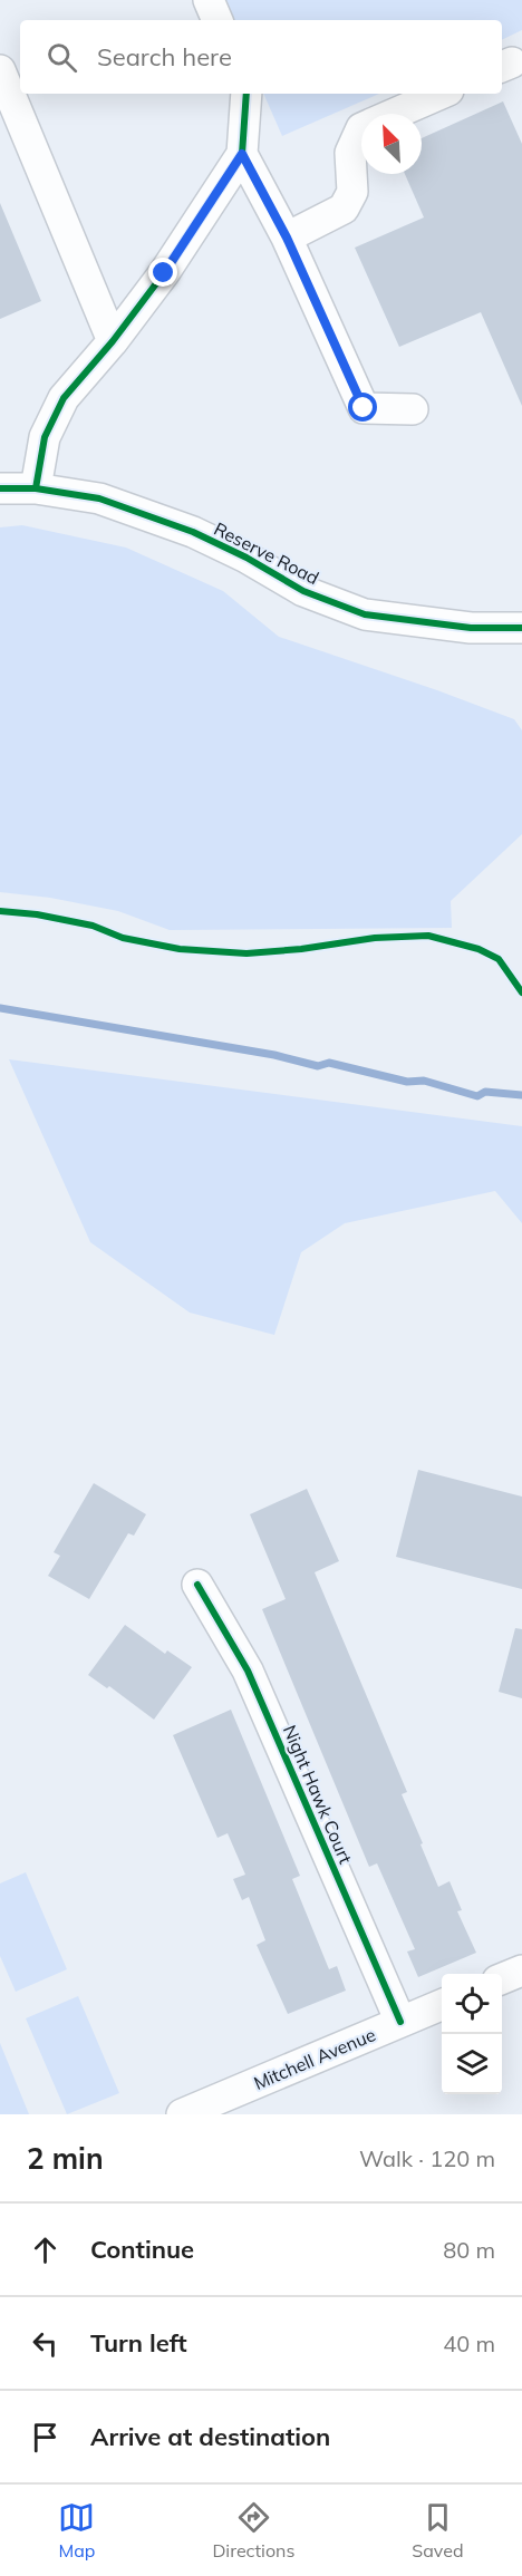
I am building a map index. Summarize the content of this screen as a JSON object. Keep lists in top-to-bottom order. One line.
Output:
{"streets":{"street":["Reserve Road","Night Hawk Court","Mitchell Avenue"]},"crossings":[["Night Hawk Court","Mitchell Avenue"]],"north":"top left","page":{"search":"Search here","heading":["2 min","Walk · 120 m"],"list":[["Continue","80 m"],["Turn left","40 m"],"Arrive at destination"],"nav":["Map","Directions","Saved"]}}
